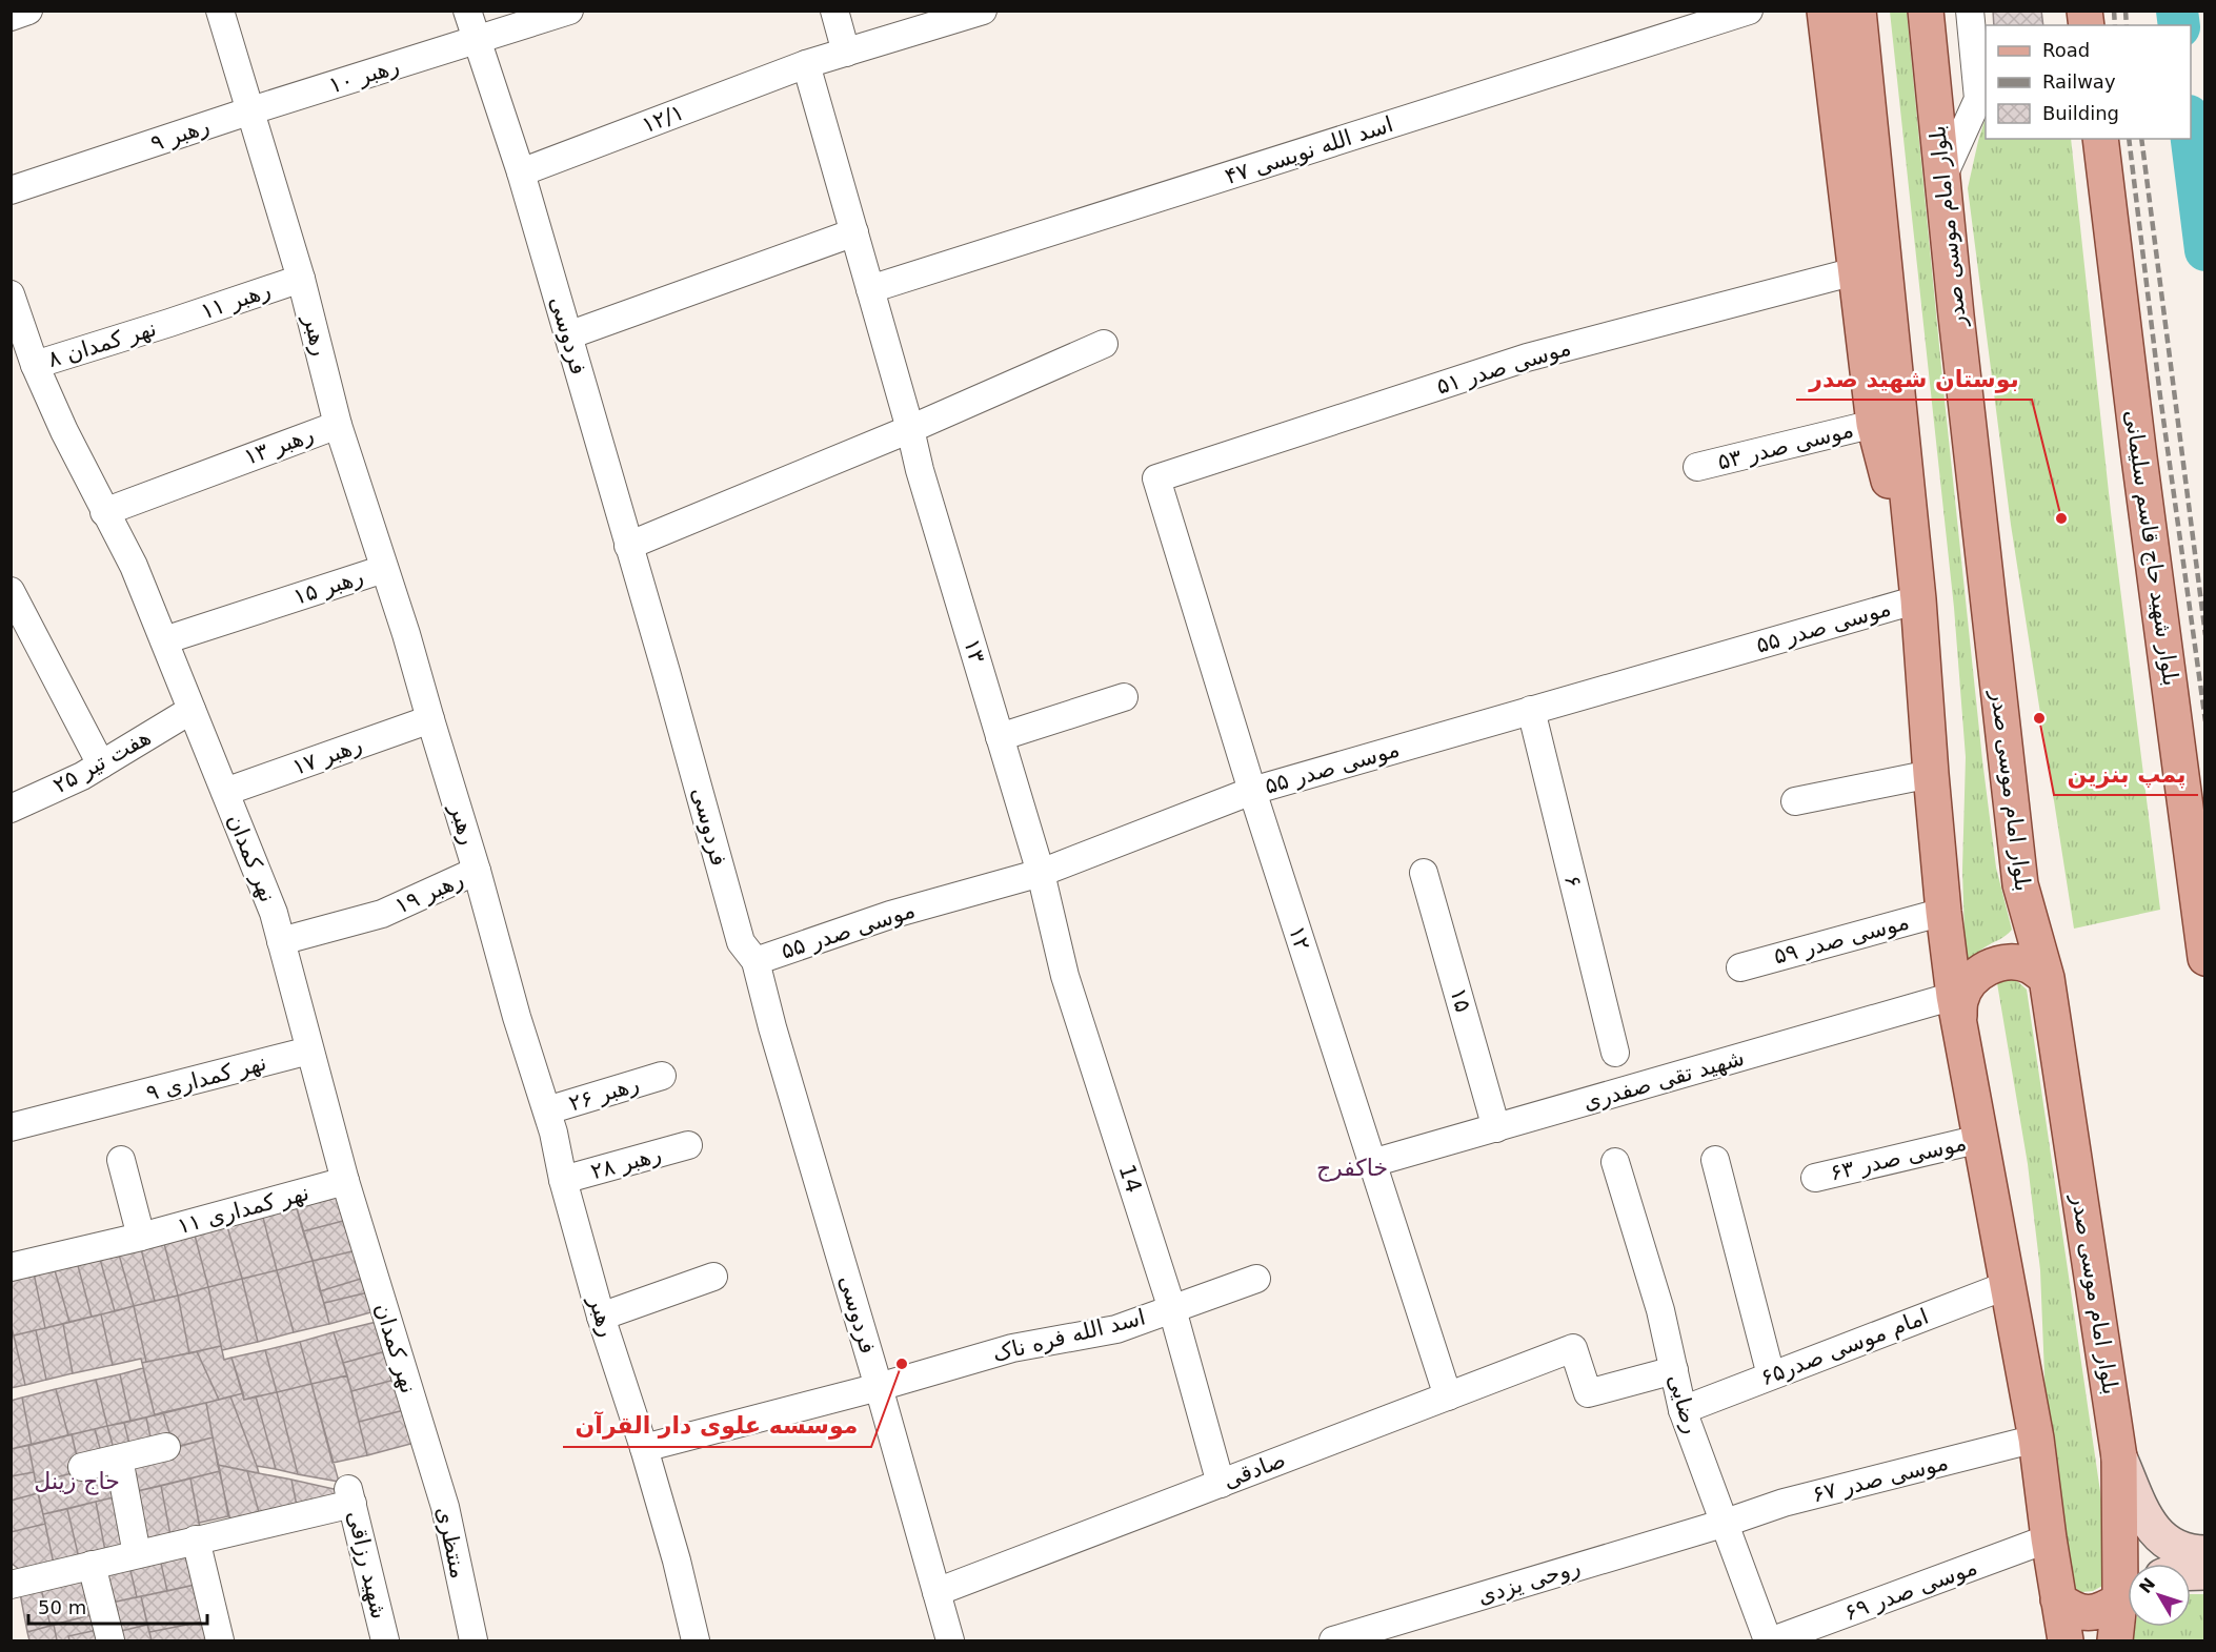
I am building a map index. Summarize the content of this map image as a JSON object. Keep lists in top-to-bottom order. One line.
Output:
{"streets":{"main road":["بلوار امام موسی صدر","بلوار شهید حاج قاسم سلیمانی"],"street":["رهبر ۱۰","۱۲/۱","رهبر ۹","۴۷ اسد الله نویسی","رهبر ۱۱","رهبر","فردوسی","نهر کمدان ۸","موسی صدر ۵۱","رهبر ۱۳","موسی صدر ۵۳","رهبر ۱۵","موسی صدر ۵۵","۱۳","رهبر ۱۷","هفت تیر ۲۵","نهر کمدان","۶","رهبر ۱۹","۱۲","موسی صدر ۵۹","۱۵","نهر کمداری ۹","شهید تقی صفدری","رهبر ۲۶","موسی صدر ۶۳","رهبر ۲۸","14","نهر کمداری ۱۱","اسد الله فره ناک","امام موسی صدر۶۵","رضایی","صادقی","موسی صدر ۶۷","منتظری","شهید رزاقی","روحی یزدی","موسی صدر ۶۹"]},"crossings":[["رهبر ۱۰","رهبر ۹"],["رهبر ۱۰","رهبر"],["رهبر ۱۰","فردوسی"],["۱۲/۱","فردوسی"],["۱۲/۱","۱۳"],["رهبر ۹","رهبر"],["۴۷ اسد الله نویسی","۱۳"],["رهبر ۱۱","رهبر"],["رهبر ۱۱","نهر کمدان ۸"],["رهبر","رهبر ۱۳"],["رهبر","رهبر ۱۵"],["رهبر","رهبر ۱۷"],["رهبر","رهبر ۱۹"],["رهبر","رهبر ۲۶"],["رهبر","رهبر ۲۸"],["رهبر","اسد الله فره ناک"],["فردوسی","موسی صدر ۵۵"],["فردوسی","اسد الله فره ناک"],["فردوسی","صادقی"],["نهر کمدان ۸","نهر کمدان"],["موسی صدر ۵۱","۱۲"],["رهبر ۱۳","نهر کمدان"],["رهبر ۱۵","نهر کمدان"],["موسی صدر ۵۵","۱۳"],["موسی صدر ۵۵","۶"],["موسی صدر ۵۵","۱۲"],["موسی صدر ۵۵","14"],["۱۳","14"],["رهبر ۱۷","نهر کمدان"],["هفت تیر ۲۵","نهر کمدان"],["نهر کمدان","رهبر ۱۹"],["نهر کمدان","نهر کمداری ۹"],["نهر کمدان","نهر کمداری ۱۱"],["نهر کمدان","منتظری"],["۱۲","شهید تقی صفدری"],["۱۲","صادقی"],["۱۵","شهید تقی صفدری"],["14","اسد الله فره ناک"],["14","صادقی"],["امام موسی صدر۶۵","رضایی"],["رضایی","صادقی"],["رضایی","موسی صدر ۶۷"],["رضایی","روحی یزدی"],["رضایی","موسی صدر ۶۹"],["موسی صدر ۶۷","روحی یزدی"]],"districts":["خاکفرج","حاج زینل"],"places":["بوستان شهید صدر","پمپ بنزین","موسسه علوی دار القرآن"],"legend":["Road","Railway","Building"],"scale_bar":"50 m","north":"top left"}
